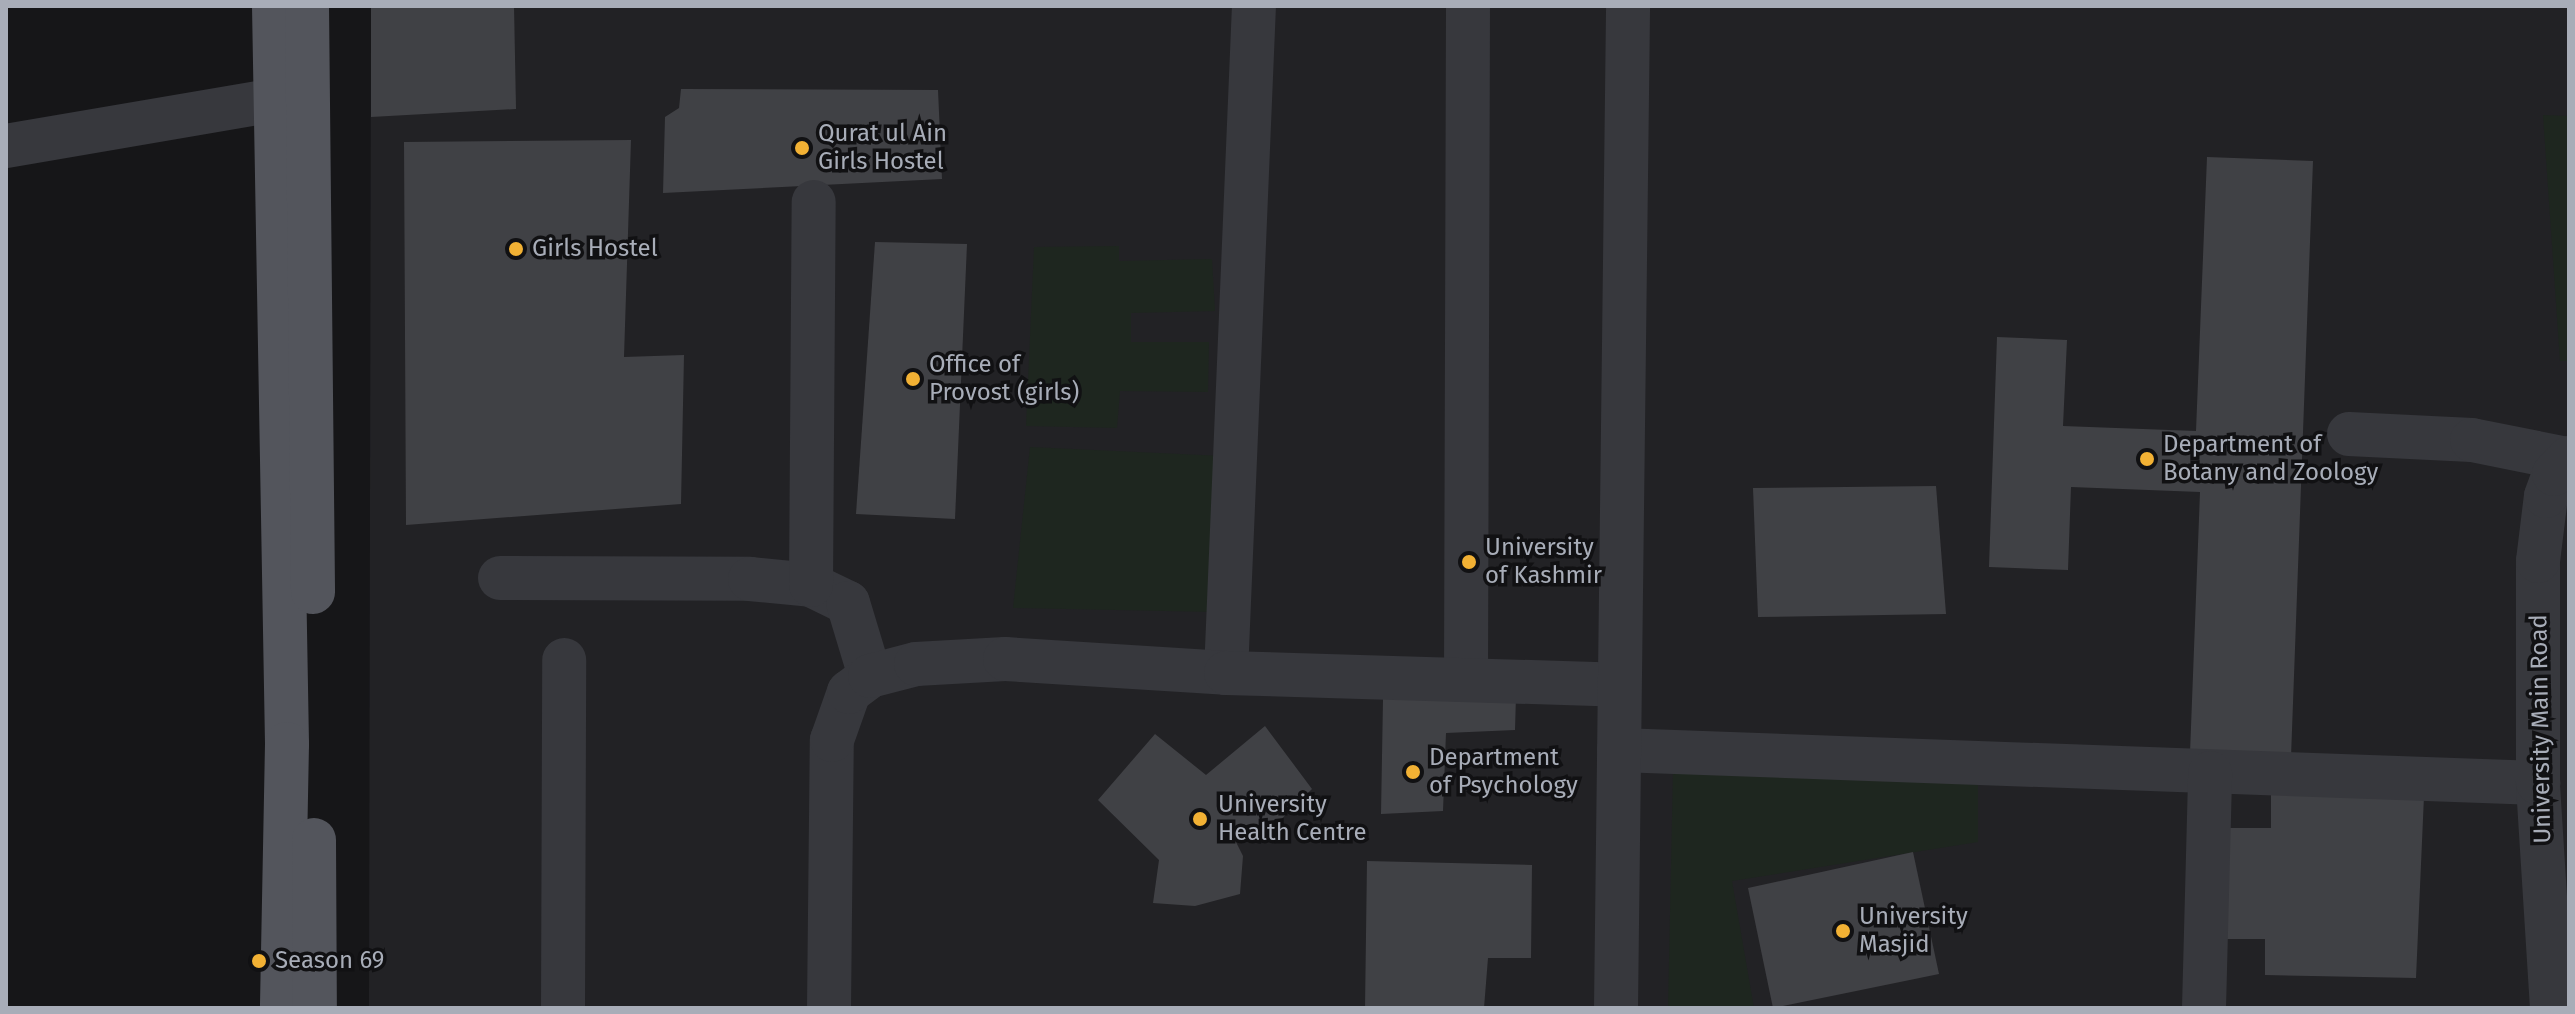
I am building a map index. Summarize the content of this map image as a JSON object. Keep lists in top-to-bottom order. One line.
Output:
{"streets":{"street":["University Main Road"]},"places":["Qurat ul Ain Girls Hostel","Girls Hostel","Office of Provost (girls)","Department of Botany and Zoology","University of Kashmir","Department of Psychology","University Health Centre","University Masjid","Season 69"]}
